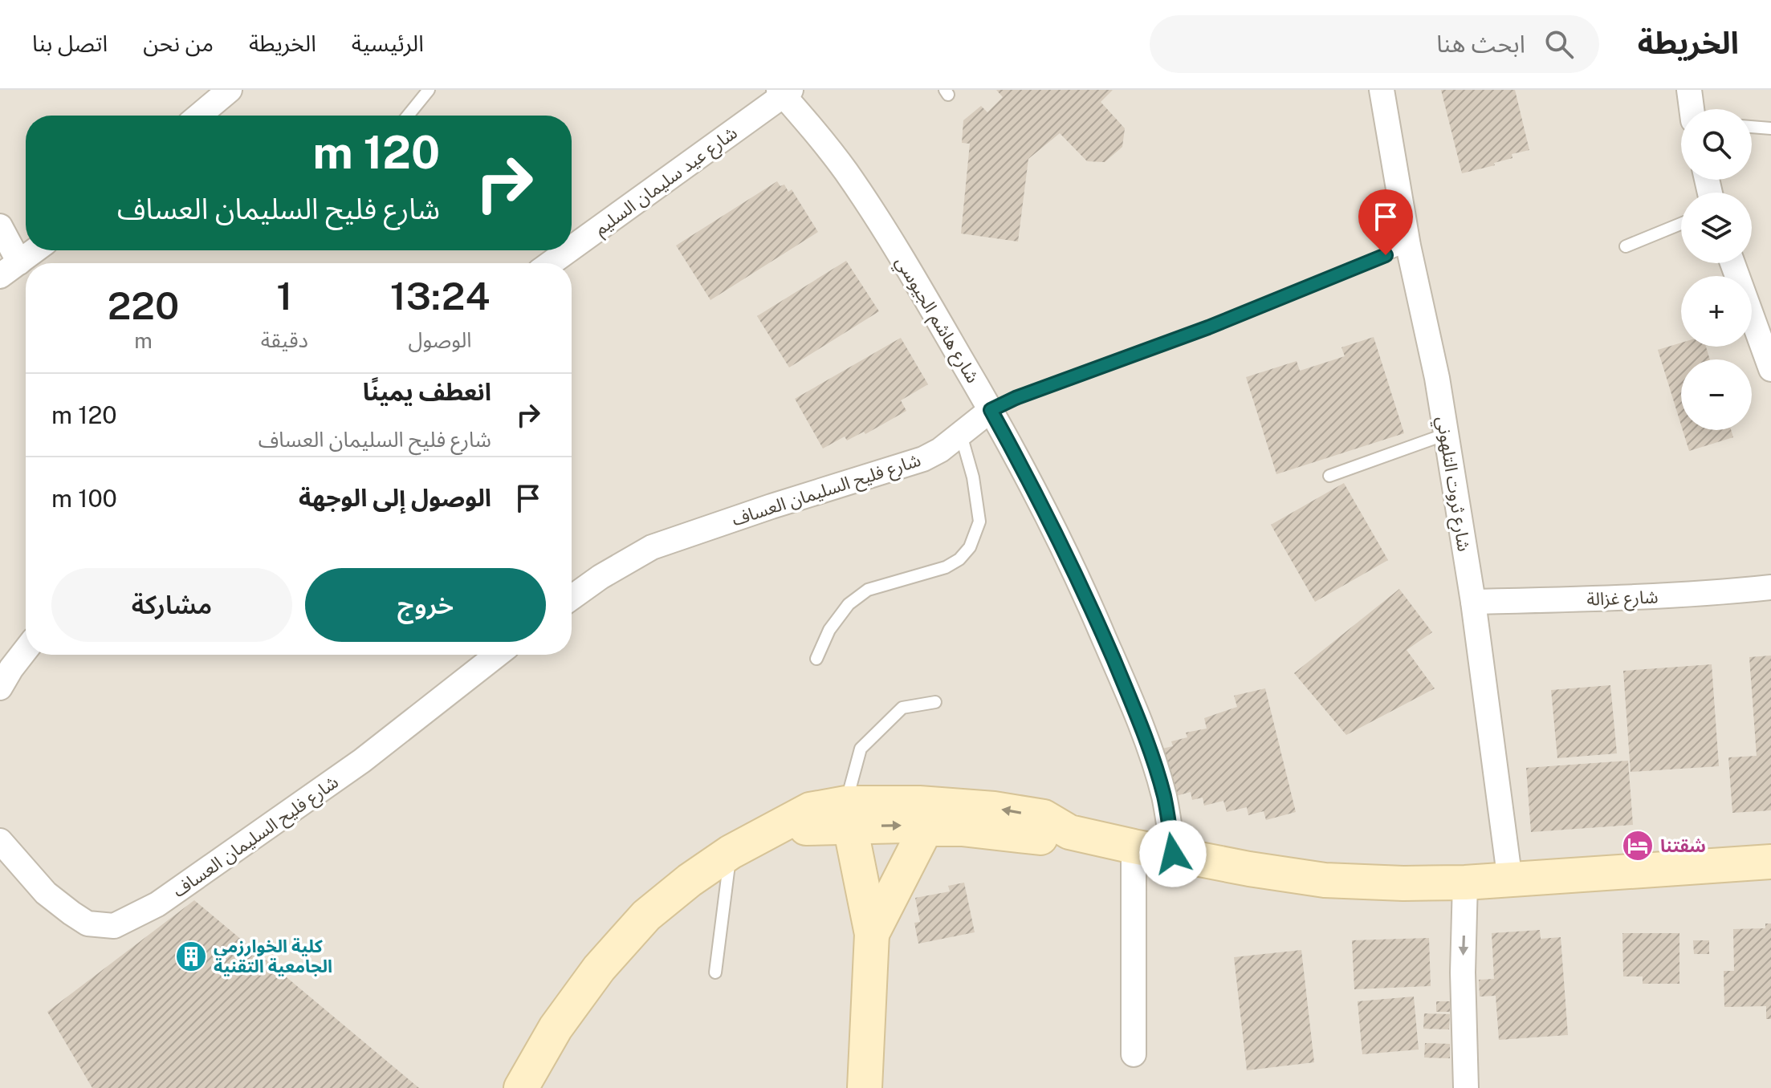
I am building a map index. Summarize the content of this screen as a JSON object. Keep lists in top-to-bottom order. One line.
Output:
{"streets":{"street":["شارع عيد سليمان السليم","شارع هاشم الجيوسي","شارع ثروت التلهوني","شارع فليح السليمان العساف","شارع غزالة"]},"crossings":[["شارع عيد سليمان السليم","شارع هاشم الجيوسي"],["شارع هاشم الجيوسي","شارع فليح السليمان العساف"],["شارع ثروت التلهوني","شارع فليح السليمان العساف"],["شارع ثروت التلهوني","شارع غزالة"]],"places":{"hotel":["شقتنا"],"building":["كلية الخوارزمي الجامعية التقنية"]},"page":{"header":"الخريطة","search":"ابحث هنا","nav":["الرئيسية","الخريطة","من نحن","اتصل بنا"],"map_buttons":["+","−"],"turn":["120 m","شارع فليح السليمان العساف"],"eta":["13:24","الوصول","1","دقيقة","220","m"],"list":[{"name":"انعطف يمينًا","note":"شارع فليح السليمان العساف","value":"120 m"},{"name":"الوصول إلى الوجهة","value":"100 m"}],"buttons":["خروج","مشاركة"]}}
